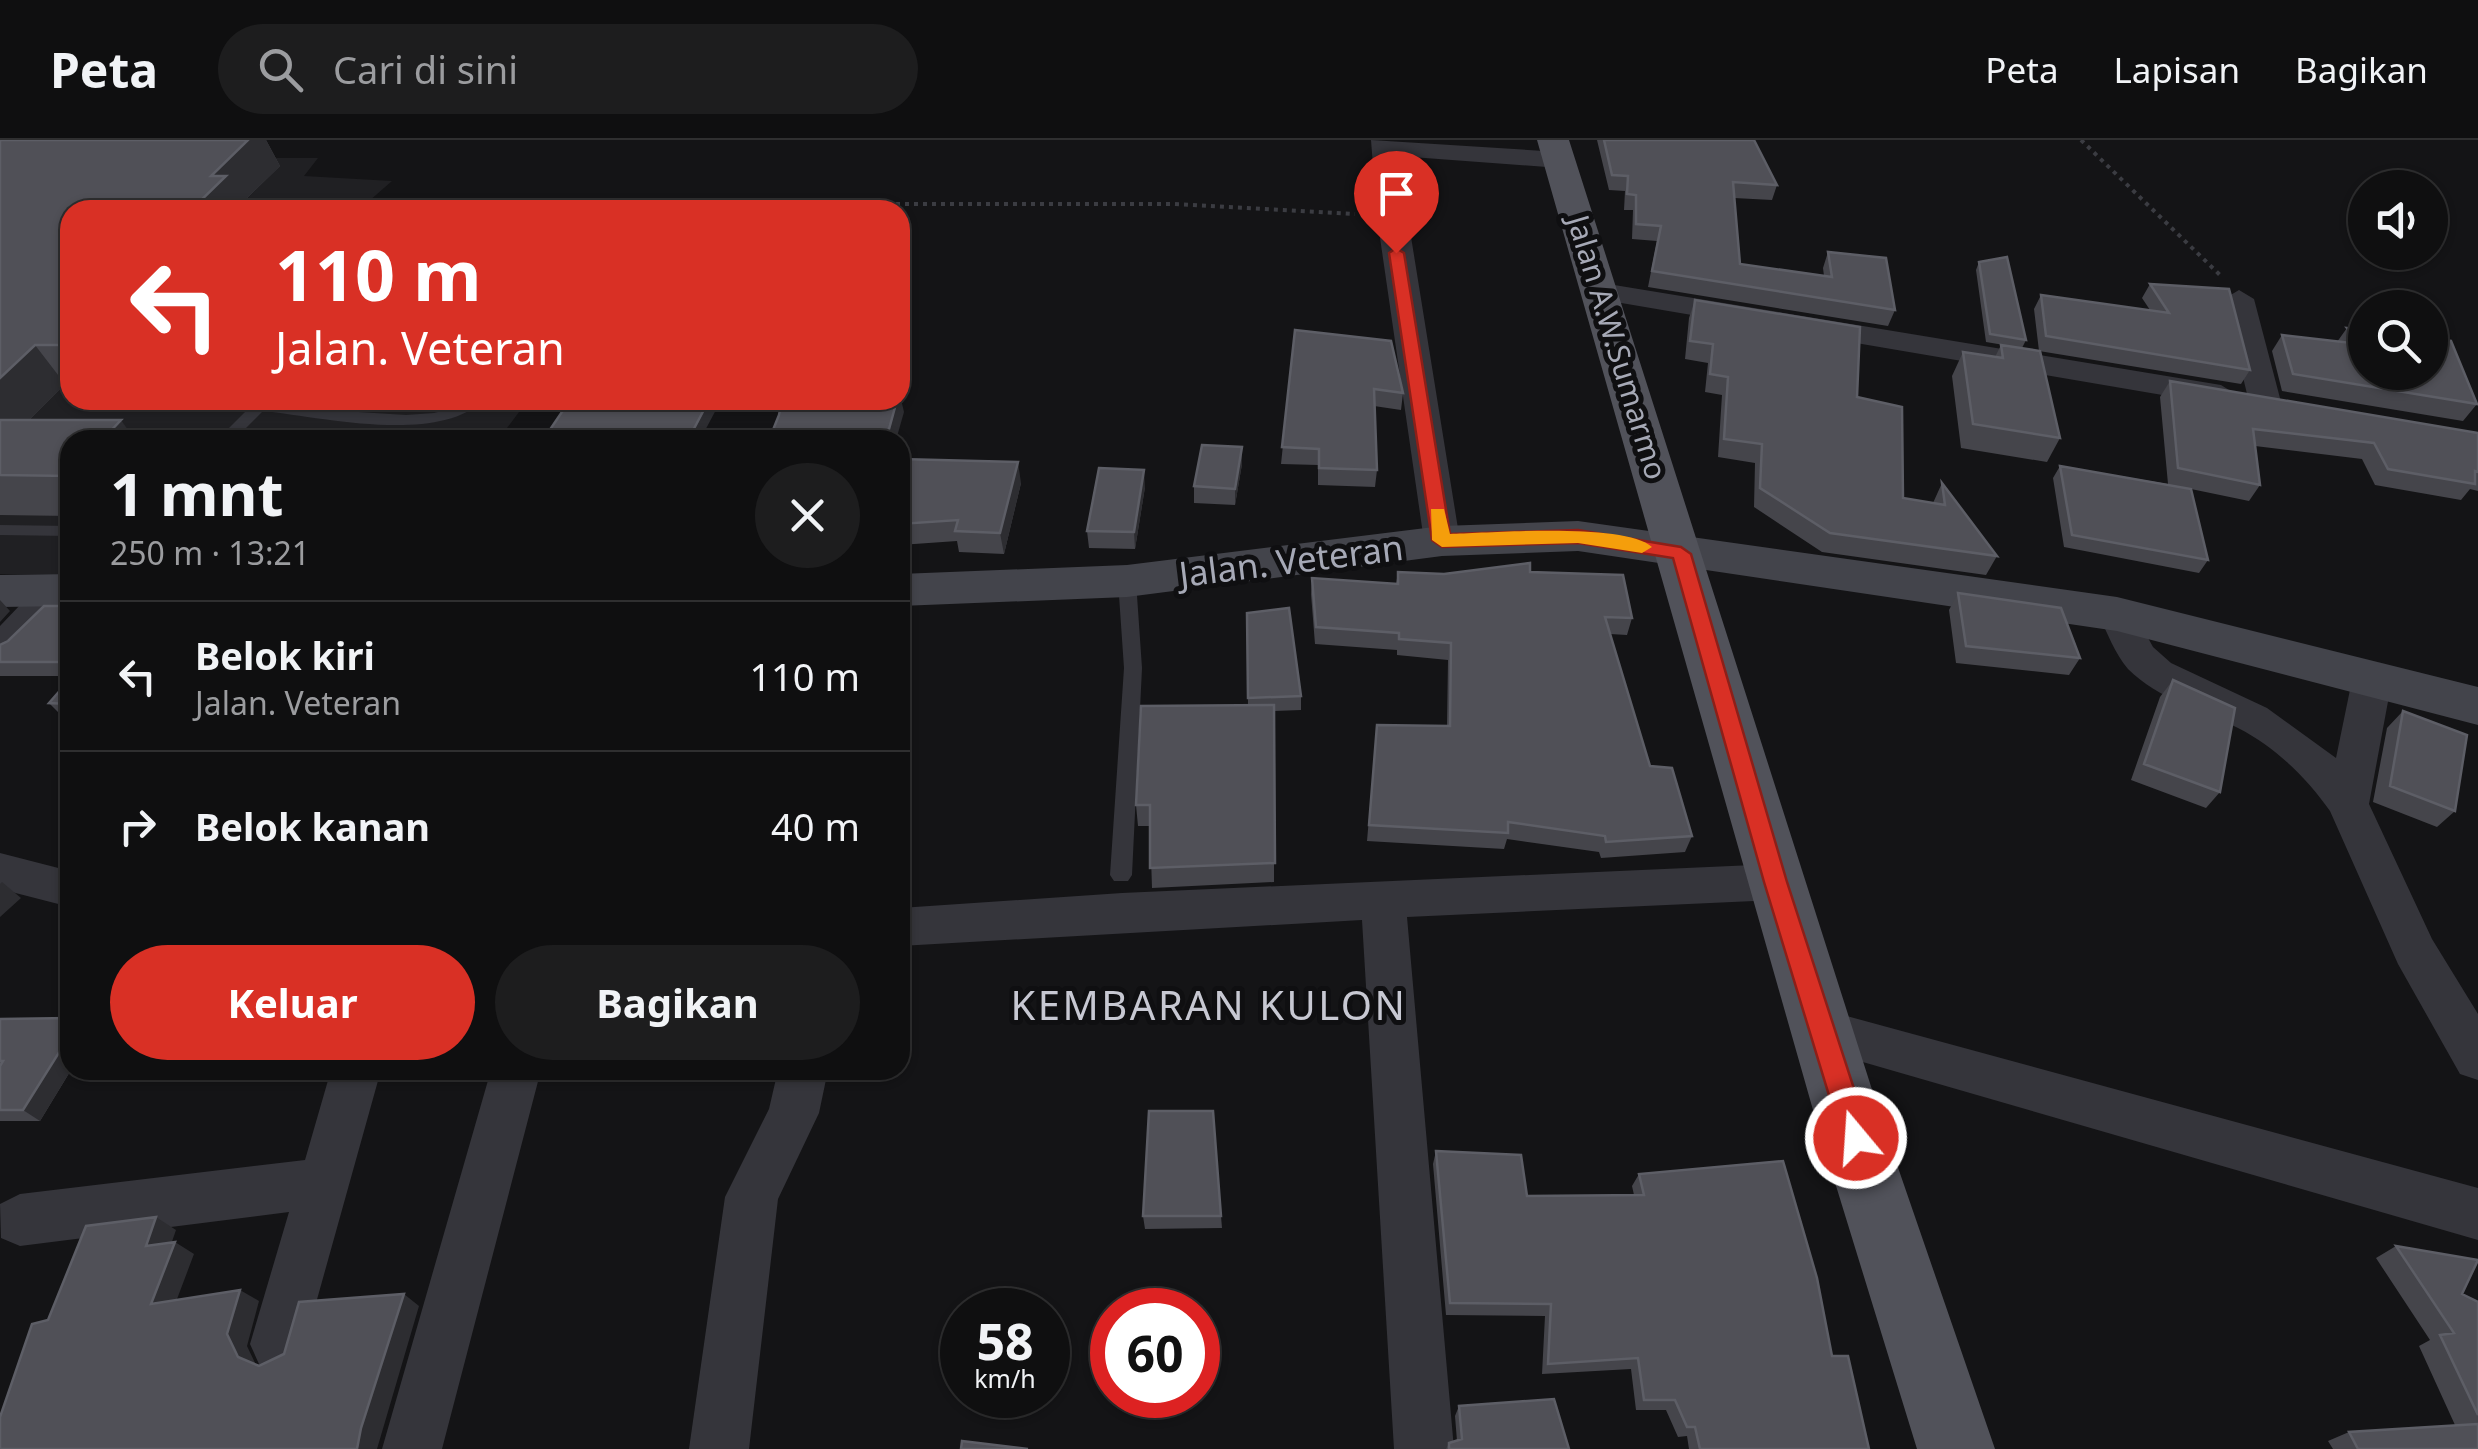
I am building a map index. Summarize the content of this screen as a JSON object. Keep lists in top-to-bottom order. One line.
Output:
{"streets":{"main road":["Jalan A.W.Sumarmo"],"street":["Jalan. Veteran"]},"crossings":[["Jalan A.W.Sumarmo","Jalan. Veteran"]],"districts":["KEMBARAN KULON"],"page":{"header":"Peta","search":"Cari di sini","nav":["Peta","Lapisan","Bagikan"],"turn":["110 m","Jalan. Veteran"],"heading":["1 mnt","250 m · 13:21"],"list":[{"name":"Belok kiri","note":"Jalan. Veteran","value":"110 m"},{"name":"Belok kanan","value":"40 m"}],"buttons":["Keluar","Bagikan"],"speed":"58 km/h","limit":"60"}}
